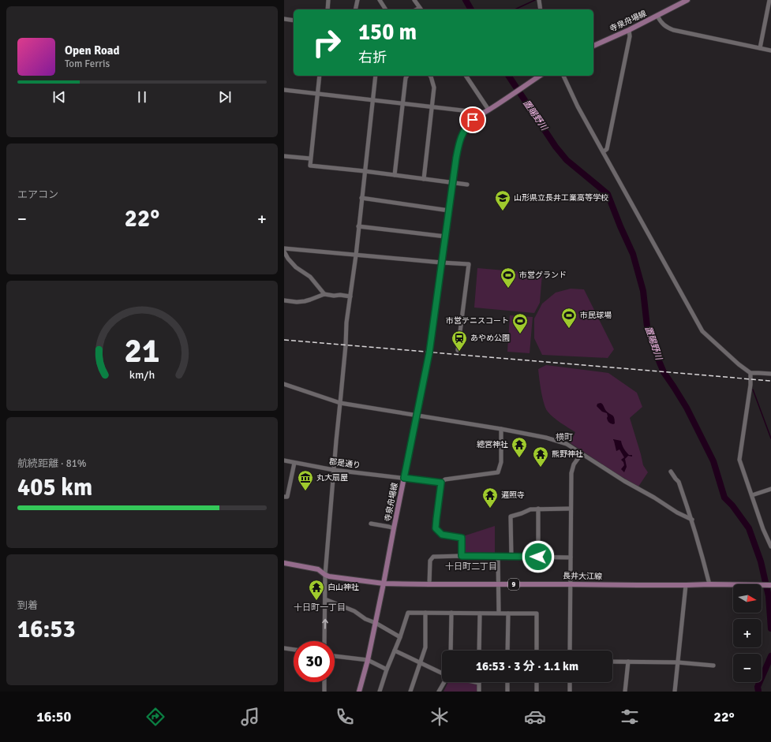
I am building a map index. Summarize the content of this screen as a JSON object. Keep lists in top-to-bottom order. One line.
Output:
{"streets":{"main road":["寺泉舟場線","長井大江線","9"],"street":["郡是通り"]},"crossings":[["寺泉舟場線","郡是通り"],["寺泉舟場線","長井大江線"]],"districts":["横町","十日町二丁目","十日町一丁目"],"water":["置賜野川"],"places":{"school or university":["山形県立長井工業高等学校"],"sports":["市営グランド","市民球場","市営テニスコート"],"station":["あやめ公園"],"temple":["總宮神社","熊野神社","遍照寺","白山神社"],"museum":["丸大扇屋"]},"north":"right","page":{"turn":["150 m","右折"],"song":["Open Road","Tom Ferris"],"tile":["エアコン",["航続距離 · 81%","405 km"],["到着","16:53"]],"heat":["−","22°","+"],"map_buttons":["+","−"],"limit":"30","trip":"16:53 · 3 分 · 1.1 km","tabs":["16:50","22°"],"gauge":["21","km/h"]}}
